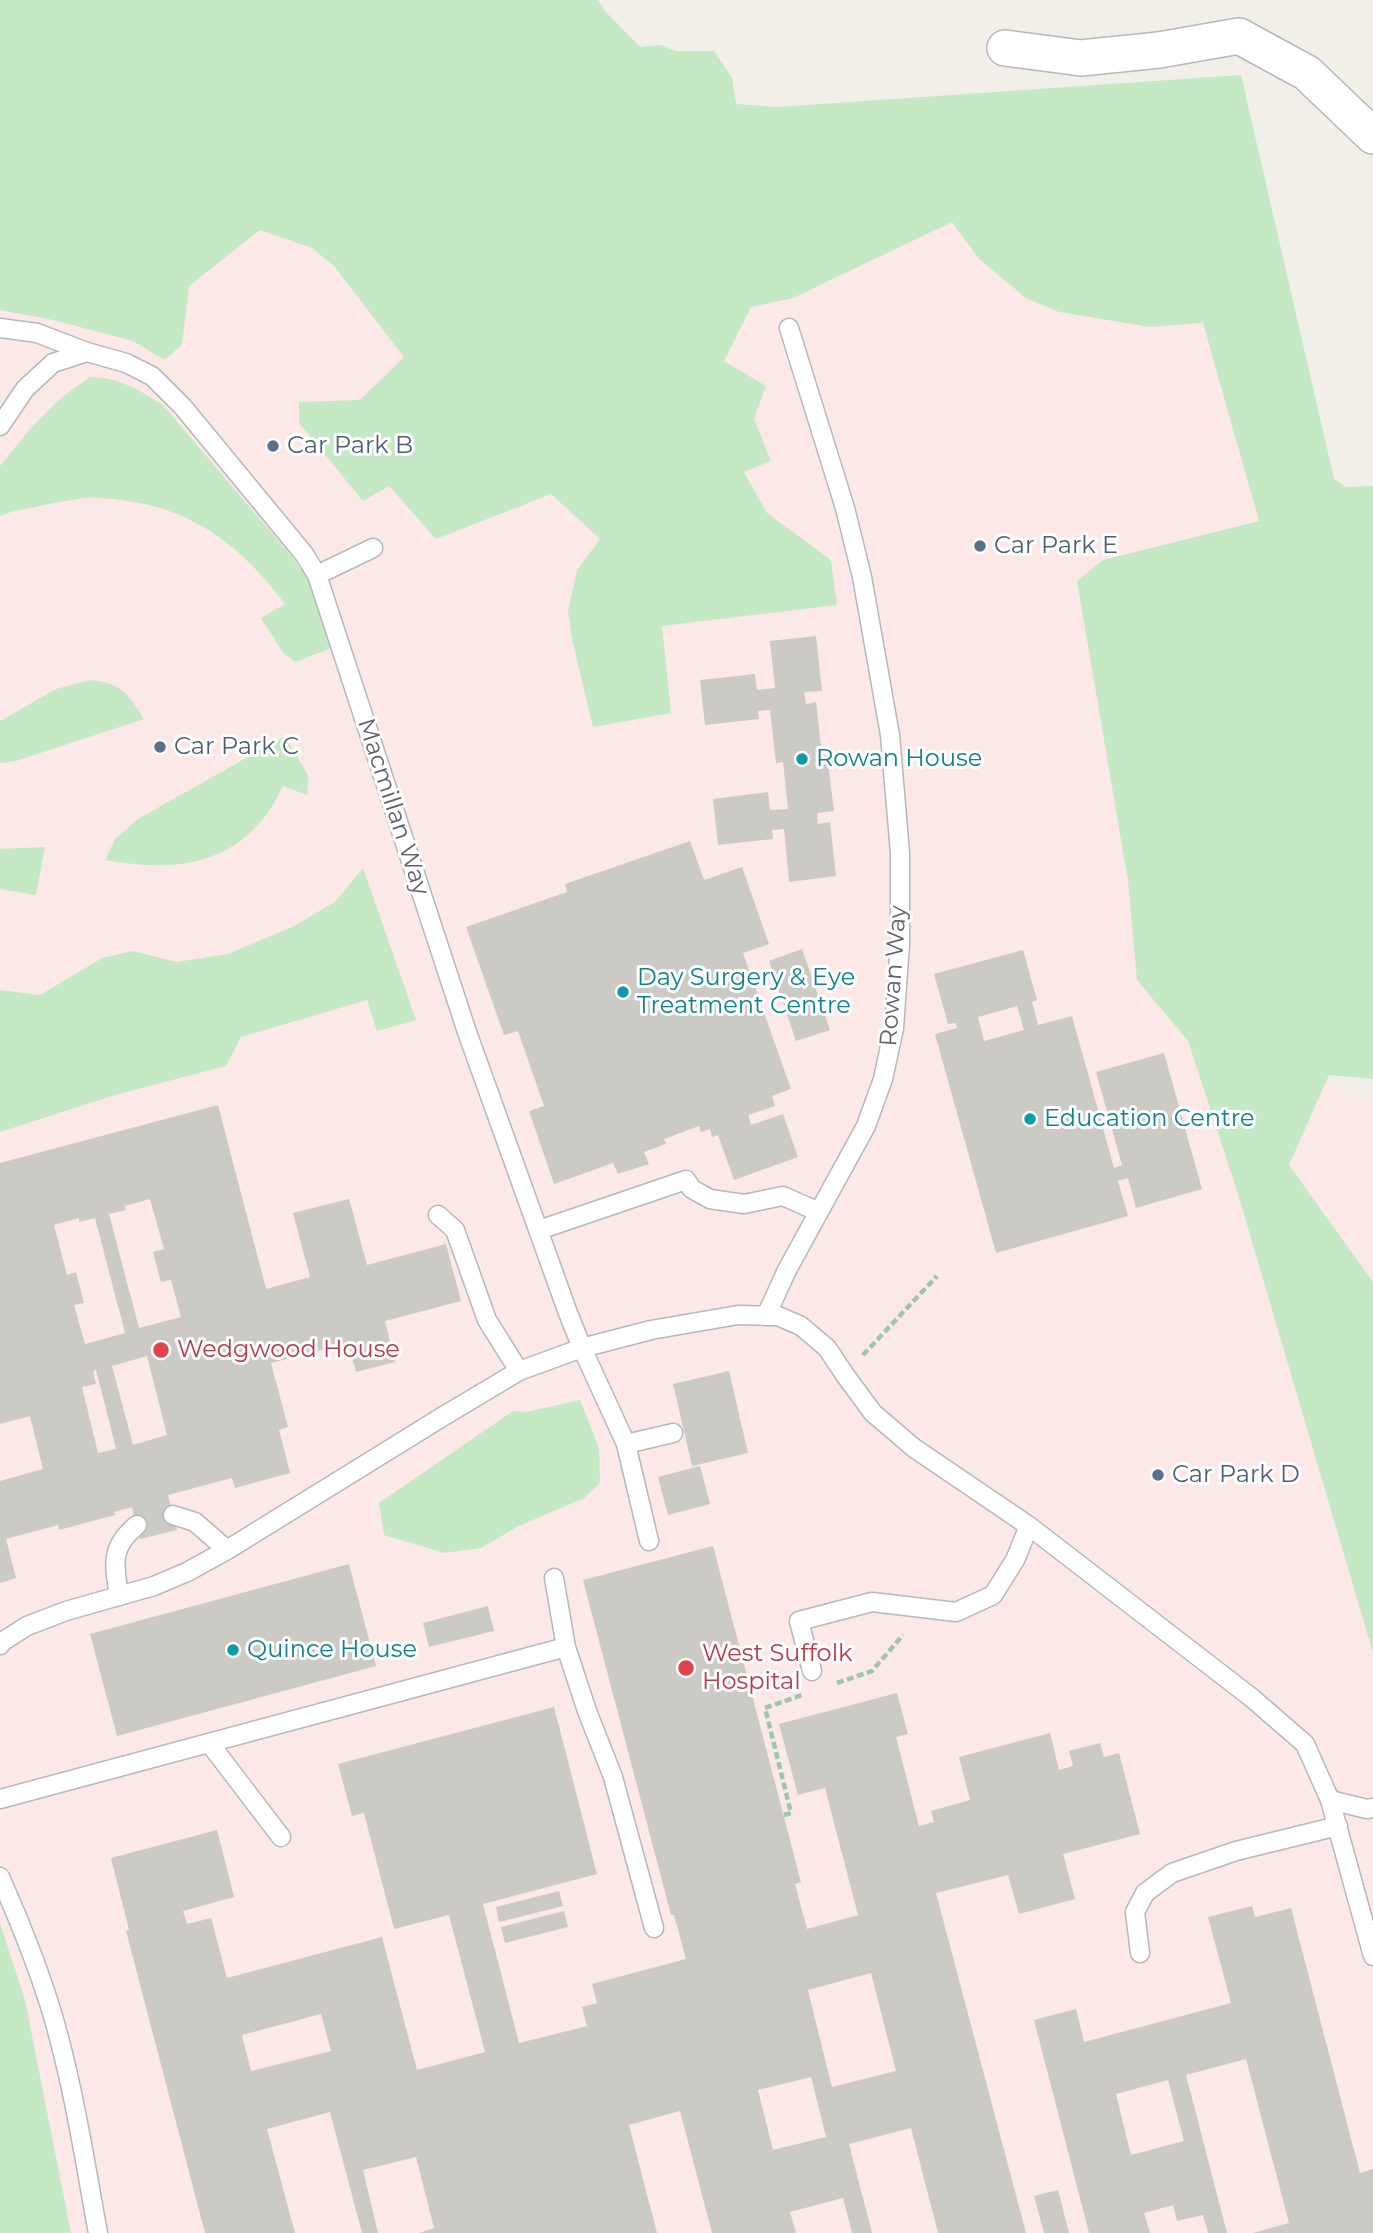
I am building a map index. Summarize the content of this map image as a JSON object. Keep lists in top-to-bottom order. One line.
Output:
{"streets":{"lane":["Macmillan Way","Rowan Way"]},"places":["Car Park B","Car Park E","Car Park C","Rowan House","Day Surgery & Eye Treatment Centre","Education Centre","Wedgwood House","Car Park D","Quince House","West Suffolk Hospital"]}
